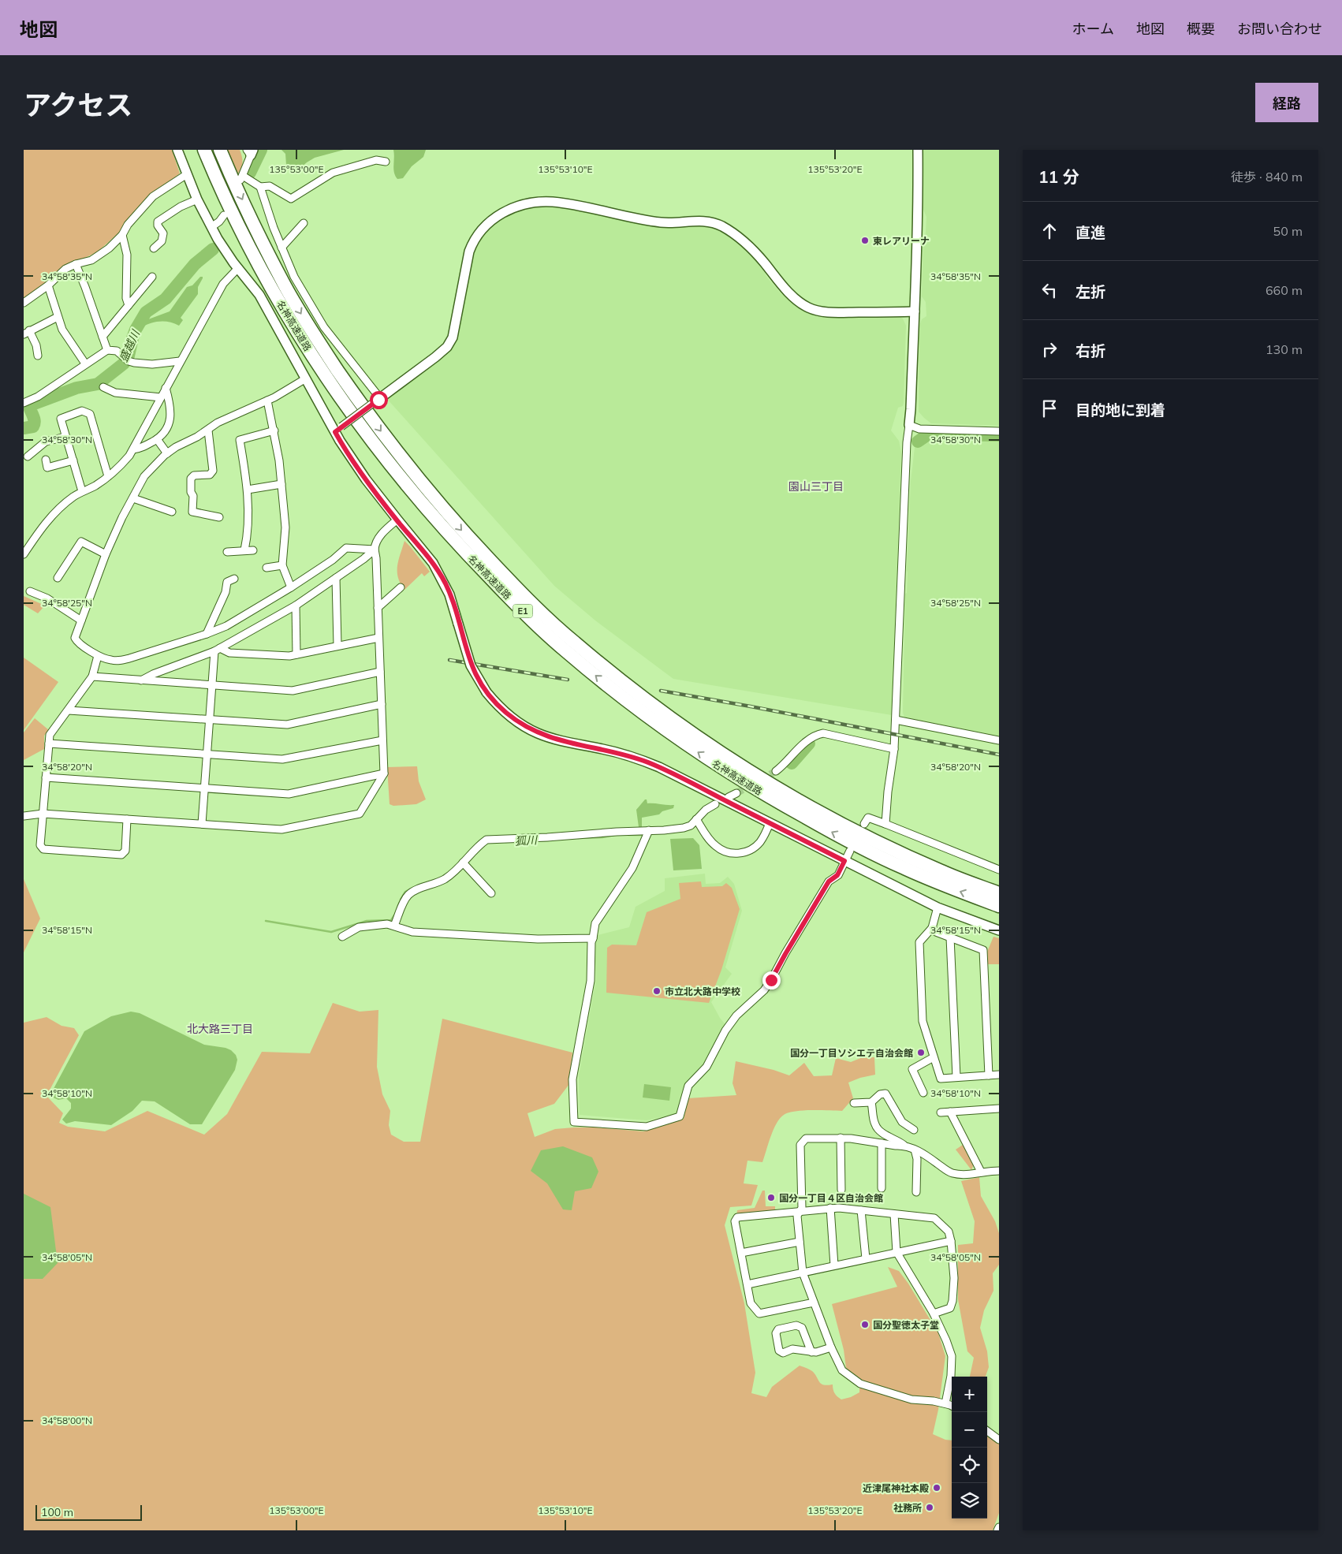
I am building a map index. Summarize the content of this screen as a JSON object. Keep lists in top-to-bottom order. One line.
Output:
{"streets":{"highway":["名神高速道路","E1"]},"districts":["園山三丁目","北大路三丁目"],"water":["盛越川","狐川"],"places":["東レアリーナ","市立北大路中学校","国分一丁目ソシエテ自治会館","国分一丁目４区自治会館","国分聖徳太子堂","近津尾神社本殿","社務所"],"scale_bar":"100 m","page":{"header":"地図","nav":["ホーム","地図","概要","お問い合わせ"],"title":"アクセス","buttons":"経路","heading":["11 分","徒歩 · 840 m"],"list":[["直進","50 m"],["左折","660 m"],["右折","130 m"],"目的地に到着"],"map_buttons":["+","−"],"scale":"100 m"},"coordinates":["135°53'00\"E","135°53'10\"E","135°53'20\"E","34°58'35\"N","34°58'30\"N","34°58'25\"N","34°58'20\"N","34°58'15\"N","34°58'10\"N","34°58'05\"N","34°58'00\"N"]}
